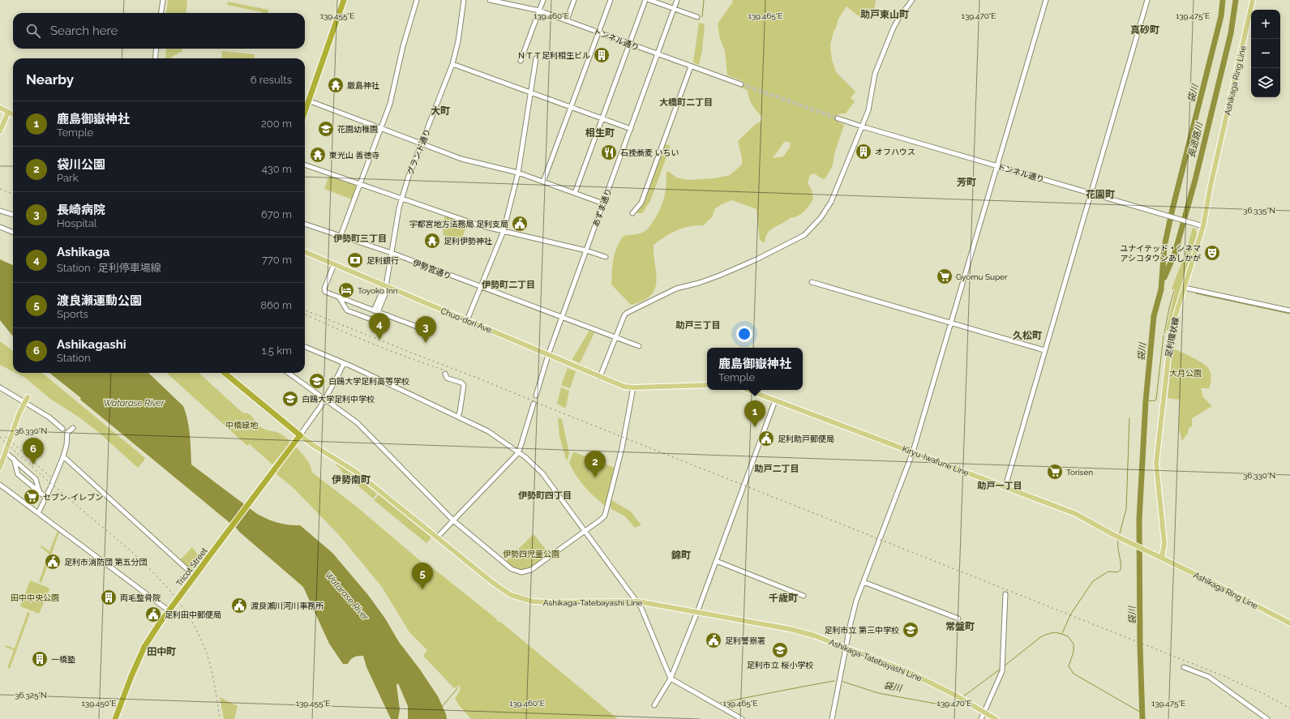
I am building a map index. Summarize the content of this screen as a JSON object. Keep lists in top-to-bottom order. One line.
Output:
{"streets":{"highway":["Tricot Street"],"main road":["Ashikaga Ring Line","Chuo-dori Ave.","足利環状線","Kiryu-Iwafune Line","Ashikaga-Tatebayashi Line"],"street":["トンネル通り","グランド通り","あずま通り","伊勢宮通り"]},"crossings":[["トンネル通り","あずま通り"],["トンネル通り","足利環状線"],["Ashikaga Ring Line","足利環状線"],["Ashikaga Ring Line","Kiryu-Iwafune Line"],["グランド通り","伊勢宮通り"],["グランド通り","Chuo-dori Ave."],["あずま通り","伊勢宮通り"],["あずま通り","Chuo-dori Ave."],["足利環状線","Kiryu-Iwafune Line"],["Tricot Street","Ashikaga-Tatebayashi Line"]],"districts":["助戸東山町","真砂町","大橋町二丁目","大町","相生町","芳町","花園町","伊勢町三丁目","伊勢町二丁目","助戸三丁目","久松町","助戸二丁目","伊勢南町","助戸一丁目","伊勢町四丁目","錦町","千歳町","常盤町","田中町"],"water":["袋川","長途路川","Watarase River"],"parks":["大月公園","中橋緑地","伊勢四児童公園","田中中央公園"],"places":{"building":["ＮＴＴ足利相生ビル","オフハウス","両毛整骨院","一橋塾"],"temple":["厳島神社","東光山 善徳寺","足利伊勢神社"],"school or university":["花園幼稚園","白鴎大学足利高等学校","白鴎大学足利中学校","足利市立 第三中学校","足利市立 桜小学校"],"restaurant":["石挽蕎麦 いちい"],"public building":["宇都宮地方法務局 足利支局","足利助戸郵便局","足利市消防団 第五分団","渡良瀬川河川事務所","足利田中郵便局","足利警察署"],"theatre":["ユナイテッド・シネマ アシコタウンあしかが"],"bank":["足利銀行"],"supermarket":["Gyomu Super","Torisen","セブン-イレブン"],"hotel":["Toyoko Inn"]},"page":{"map_buttons":["+","−"],"search":"Search here","heading":["Nearby","6 results"],"list":[{"mark":"1","name":"鹿島御嶽神社","note":"Temple","value":"200 m"},{"mark":"2","name":"袋川公園","note":"Park","value":"430 m"},{"mark":"3","name":"長崎病院","note":"Hospital","value":"670 m"},{"mark":"4","name":"Ashikaga","note":"Station · 足利停車場線","value":"770 m"},{"mark":"5","name":"渡良瀬運動公園","note":"Sports","value":"860 m"},{"mark":"6","name":"Ashikagashi","note":"Station","value":"1.5 km"}],"pins":["4","3","1","6","2","5"],"popup":["鹿島御嶽神社","Temple"]},"coordinates":["139.455°E","139.460°E","139.465°E","139.470°E","139.475°E","36.335°N","36.330°N","36.325°N","139.450°E"]}
